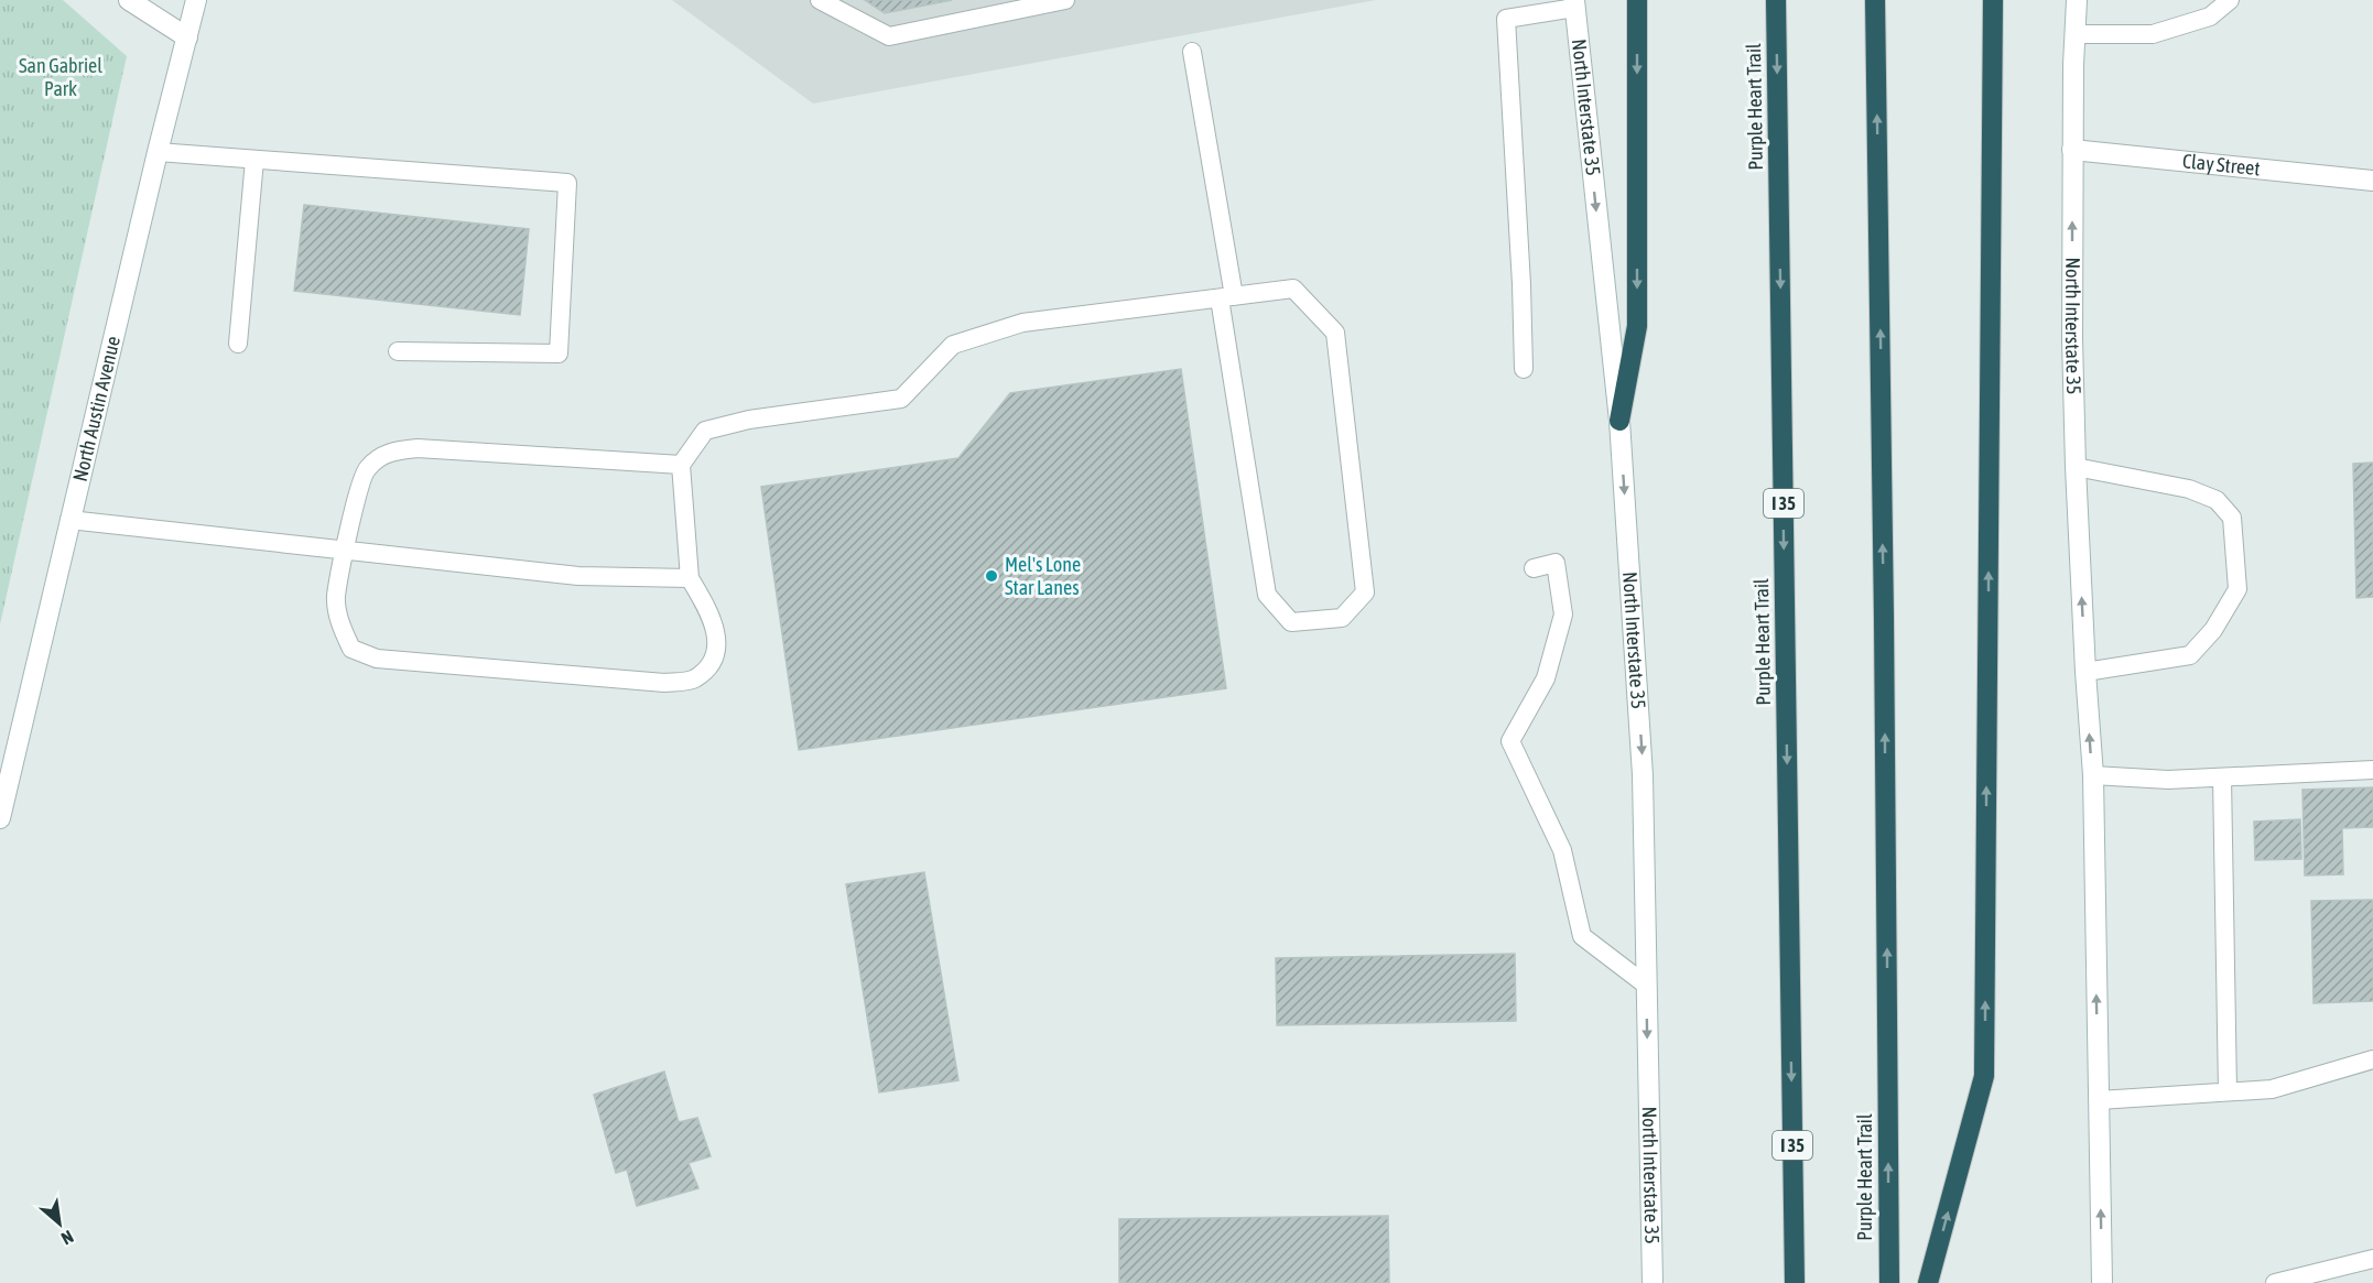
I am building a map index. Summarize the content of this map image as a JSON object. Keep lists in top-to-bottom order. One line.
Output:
{"streets":{"highway":["Purple Heart Trail","I 35"],"main road":["North Interstate 35","Clay Street","North Austin Avenue"]},"crossings":[["North Interstate 35","Clay Street"]],"parks":["San Gabriel Park"],"places":["Mel's Lone Star Lanes"],"north":"bottom right"}
